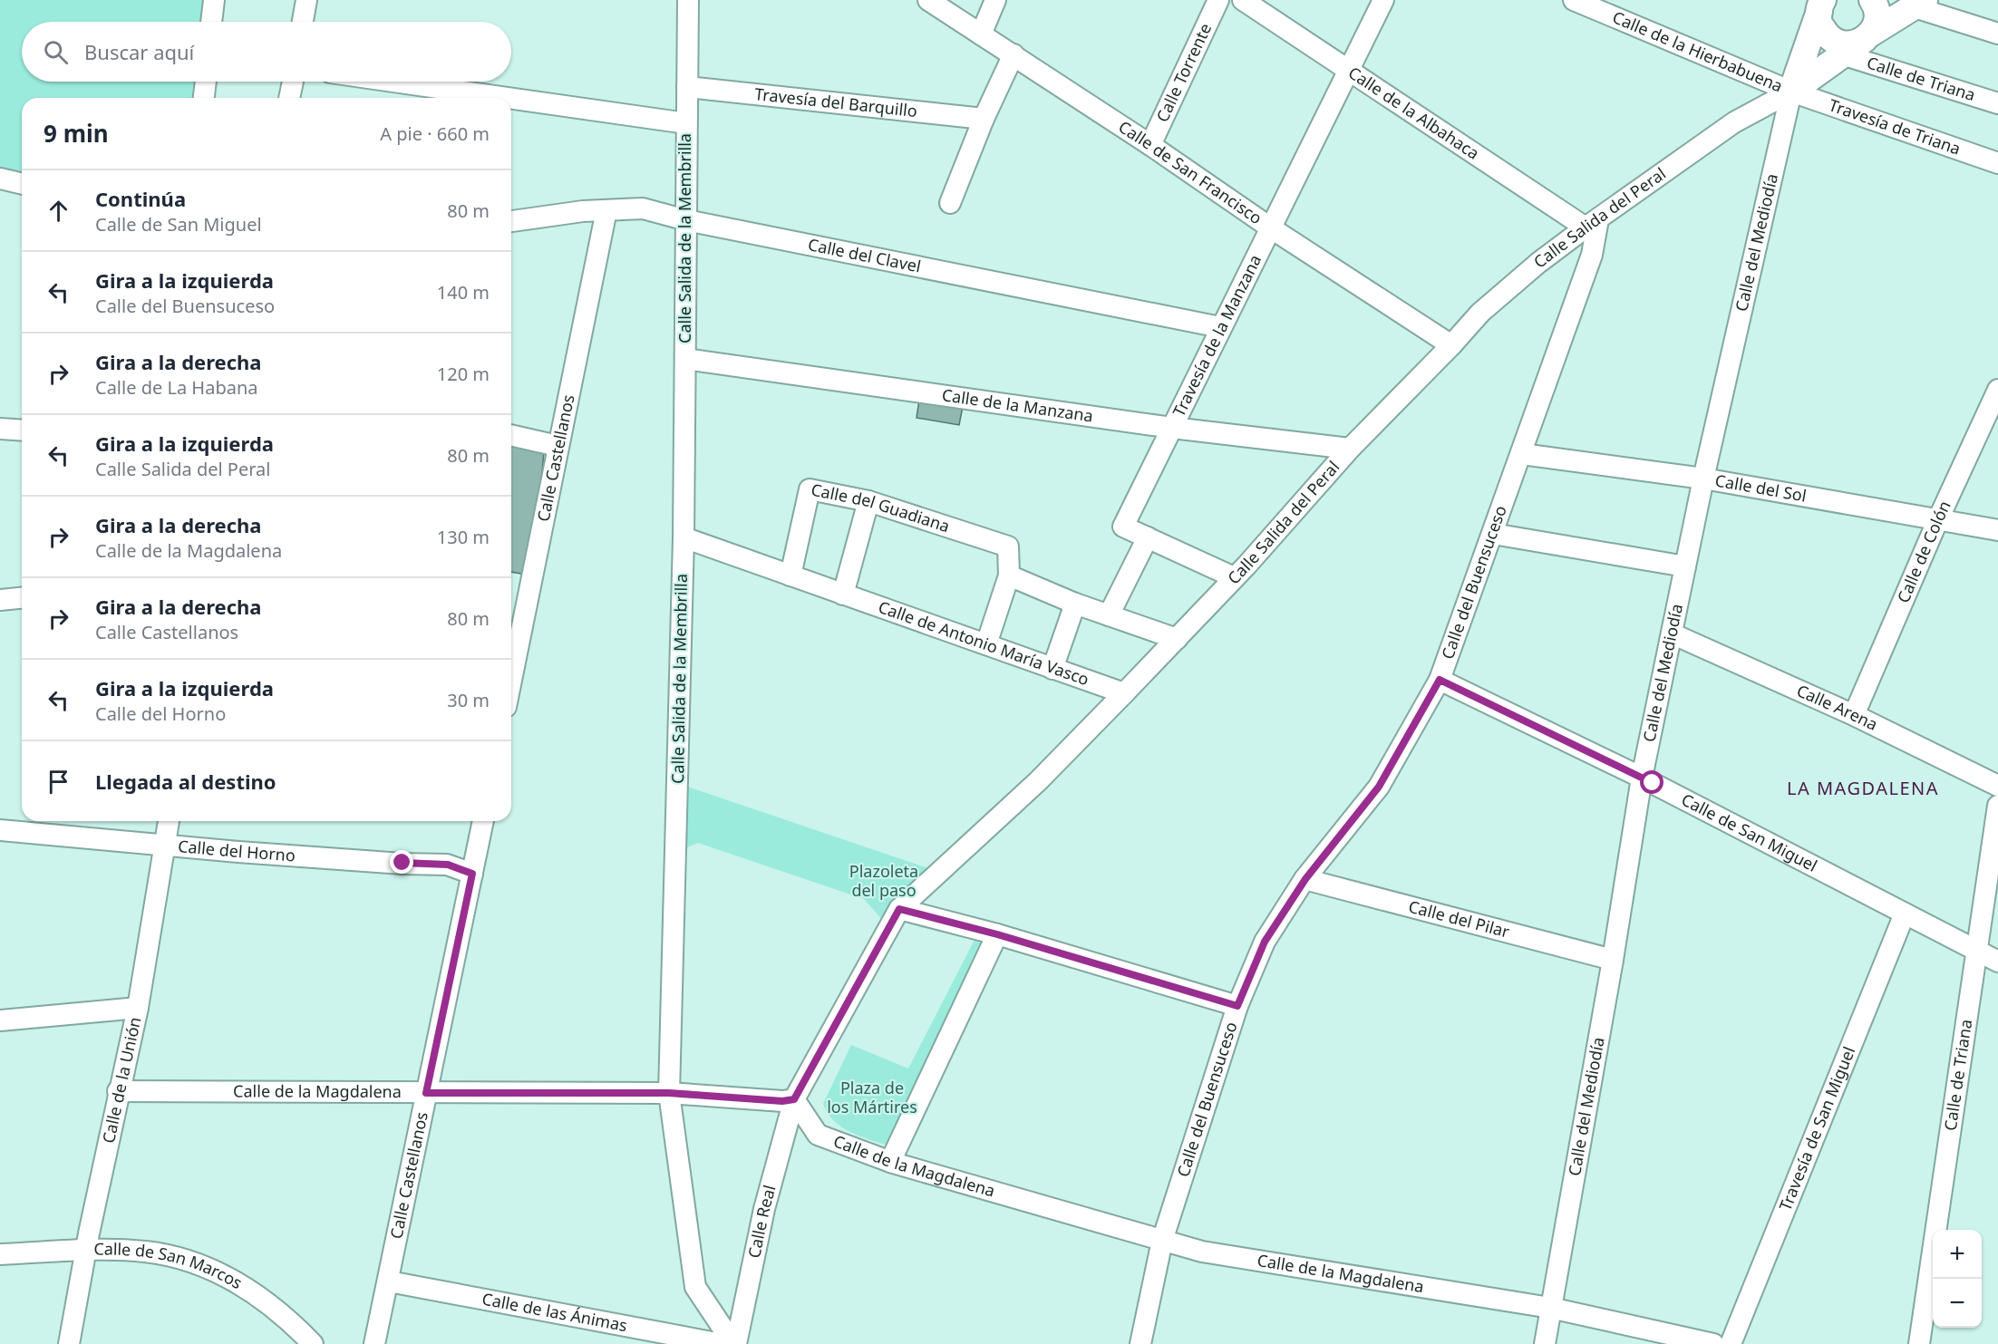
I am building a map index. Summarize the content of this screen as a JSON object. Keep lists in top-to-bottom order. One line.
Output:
{"streets":{"main road":["Calle Salida del Peral","Calle del Mediodía"],"street":["Calle de la Hierbabuena","Calle Torrente","Calle de Triana","Travesía del Barquillo","Calle de la Albahaca","Travesía de Triana","Calle de San Francisco","Calle Salida de la Membrilla","Calle del Clavel","Travesía de la Manzana","Calle de la Manzana","Calle Castellanos","Calle del Sol","Calle del Guadiana","Calle de Colón","Calle del Buensuceso","Calle de Antonio María Vasco","Calle Arena","Calle de San Miguel","Calle del Horno","Calle del Pilar","Calle de la Unión","Calle de la Magdalena","Travesía de San Miguel","Calle Real","Calle de San Marcos","Calle de las Ánimas"]},"crossings":[["Calle de la Hierbabuena","Travesía de Triana"],["Calle de la Hierbabuena","Calle Salida del Peral"],["Calle de la Hierbabuena","Calle del Mediodía"],["Calle Torrente","Calle de San Francisco"],["Calle de Triana","Calle Salida del Peral"],["Calle de Triana","Calle de San Miguel"],["Travesía del Barquillo","Calle Salida de la Membrilla"],["Calle de la Albahaca","Calle Salida del Peral"],["Calle de la Albahaca","Travesía de la Manzana"],["Calle de la Albahaca","Calle del Buensuceso"],["Travesía de Triana","Calle Salida del Peral"],["Travesía de Triana","Calle del Mediodía"],["Calle de San Francisco","Calle Salida del Peral"],["Calle de San Francisco","Travesía de la Manzana"],["Calle Salida del Peral","Calle del Mediodía"],["Calle Salida del Peral","Calle de la Manzana"],["Calle Salida del Peral","Calle del Buensuceso"],["Calle Salida del Peral","Calle de Antonio María Vasco"],["Calle Salida del Peral","Calle de la Magdalena"],["Calle Salida del Peral","Calle Real"],["Calle Salida de la Membrilla","Calle del Clavel"],["Calle Salida de la Membrilla","Calle de la Manzana"],["Calle Salida de la Membrilla","Calle de Antonio María Vasco"],["Calle Salida de la Membrilla","Calle de la Magdalena"],["Calle Salida de la Membrilla","Calle Real"],["Calle del Mediodía","Calle del Sol"],["Calle del Mediodía","Calle Arena"],["Calle del Mediodía","Calle de San Miguel"],["Calle del Mediodía","Calle del Pilar"],["Calle del Mediodía","Calle de la Magdalena"],["Calle del Clavel","Travesía de la Manzana"],["Calle del Clavel","Calle Castellanos"],["Travesía de la Manzana","Calle de la Manzana"],["Calle Castellanos","Calle del Horno"],["Calle Castellanos","Calle de la Magdalena"],["Calle Castellanos","Calle de las Ánimas"],["Calle del Sol","Calle de Colón"],["Calle del Sol","Calle del Buensuceso"],["Calle del Guadiana","Calle de Antonio María Vasco"],["Calle de Colón","Calle Arena"],["Calle del Buensuceso","Calle de San Miguel"],["Calle del Buensuceso","Calle del Pilar"],["Calle del Buensuceso","Calle de la Magdalena"],["Calle de San Miguel","Travesía de San Miguel"],["Calle del Horno","Calle de la Unión"],["Calle de la Unión","Calle de la Magdalena"],["Calle de la Unión","Calle de San Marcos"],["Calle de la Magdalena","Calle Real"]],"districts":["LA MAGDALENA"],"parks":["Plazoleta del paso","Plaza de los Mártires"],"page":{"search":"Buscar aquí","heading":["9 min","A pie · 660 m"],"list":[["Continúa","Calle de San Miguel","80 m"],["Gira a la izquierda","Calle del Buensuceso","140 m"],["Gira a la derecha","Calle de La Habana","120 m"],["Gira a la izquierda","Calle Salida del Peral","80 m"],["Gira a la derecha","Calle de la Magdalena","130 m"],["Gira a la derecha","Calle Castellanos","80 m"],["Gira a la izquierda","Calle del Horno","30 m"],"Llegada al destino"],"map_buttons":["+","−"]}}
